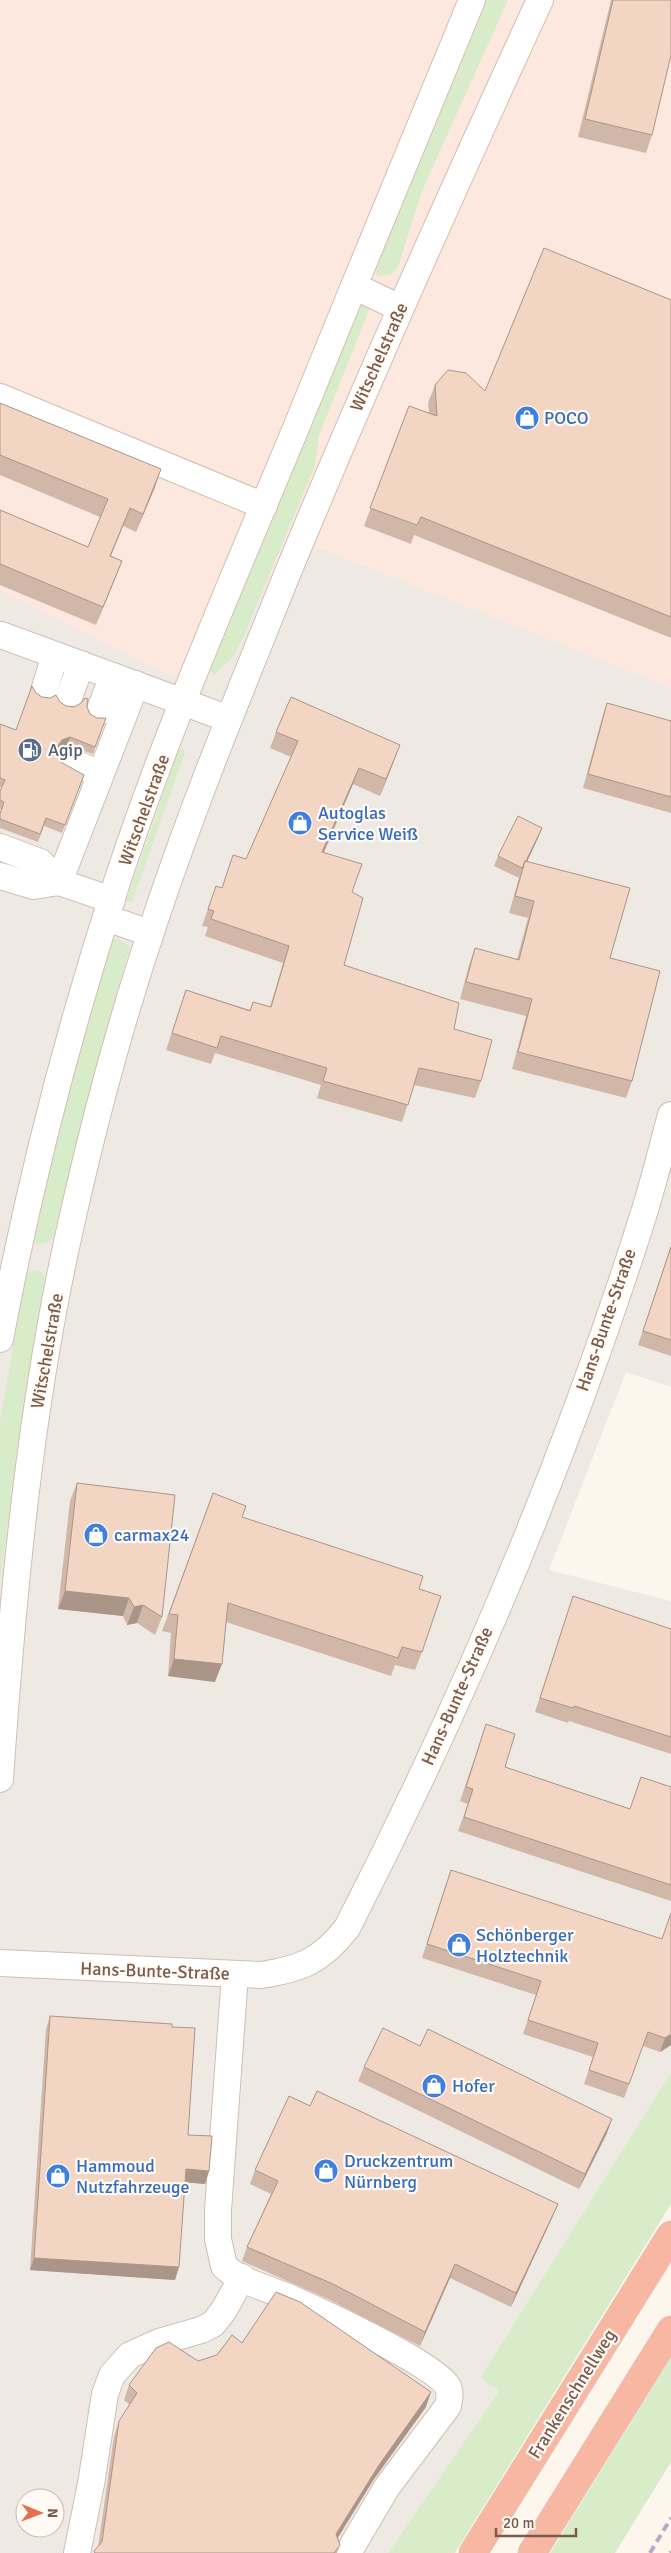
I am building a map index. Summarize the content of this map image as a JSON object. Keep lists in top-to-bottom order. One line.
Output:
{"streets":{"highway":["Frankenschnellweg"],"street":["Witschelstraße","Hans-Bunte-Straße"]},"places":{"shop":["POCO","Autoglas Service Weiß","carmax24","Schönberger Holztechnik","Hofer","Druckzentrum Nürnberg","Hammoud Nutzfahrzeuge"],"fuel station":["Agip"]},"scale_bar":"20 m","north":"right"}
